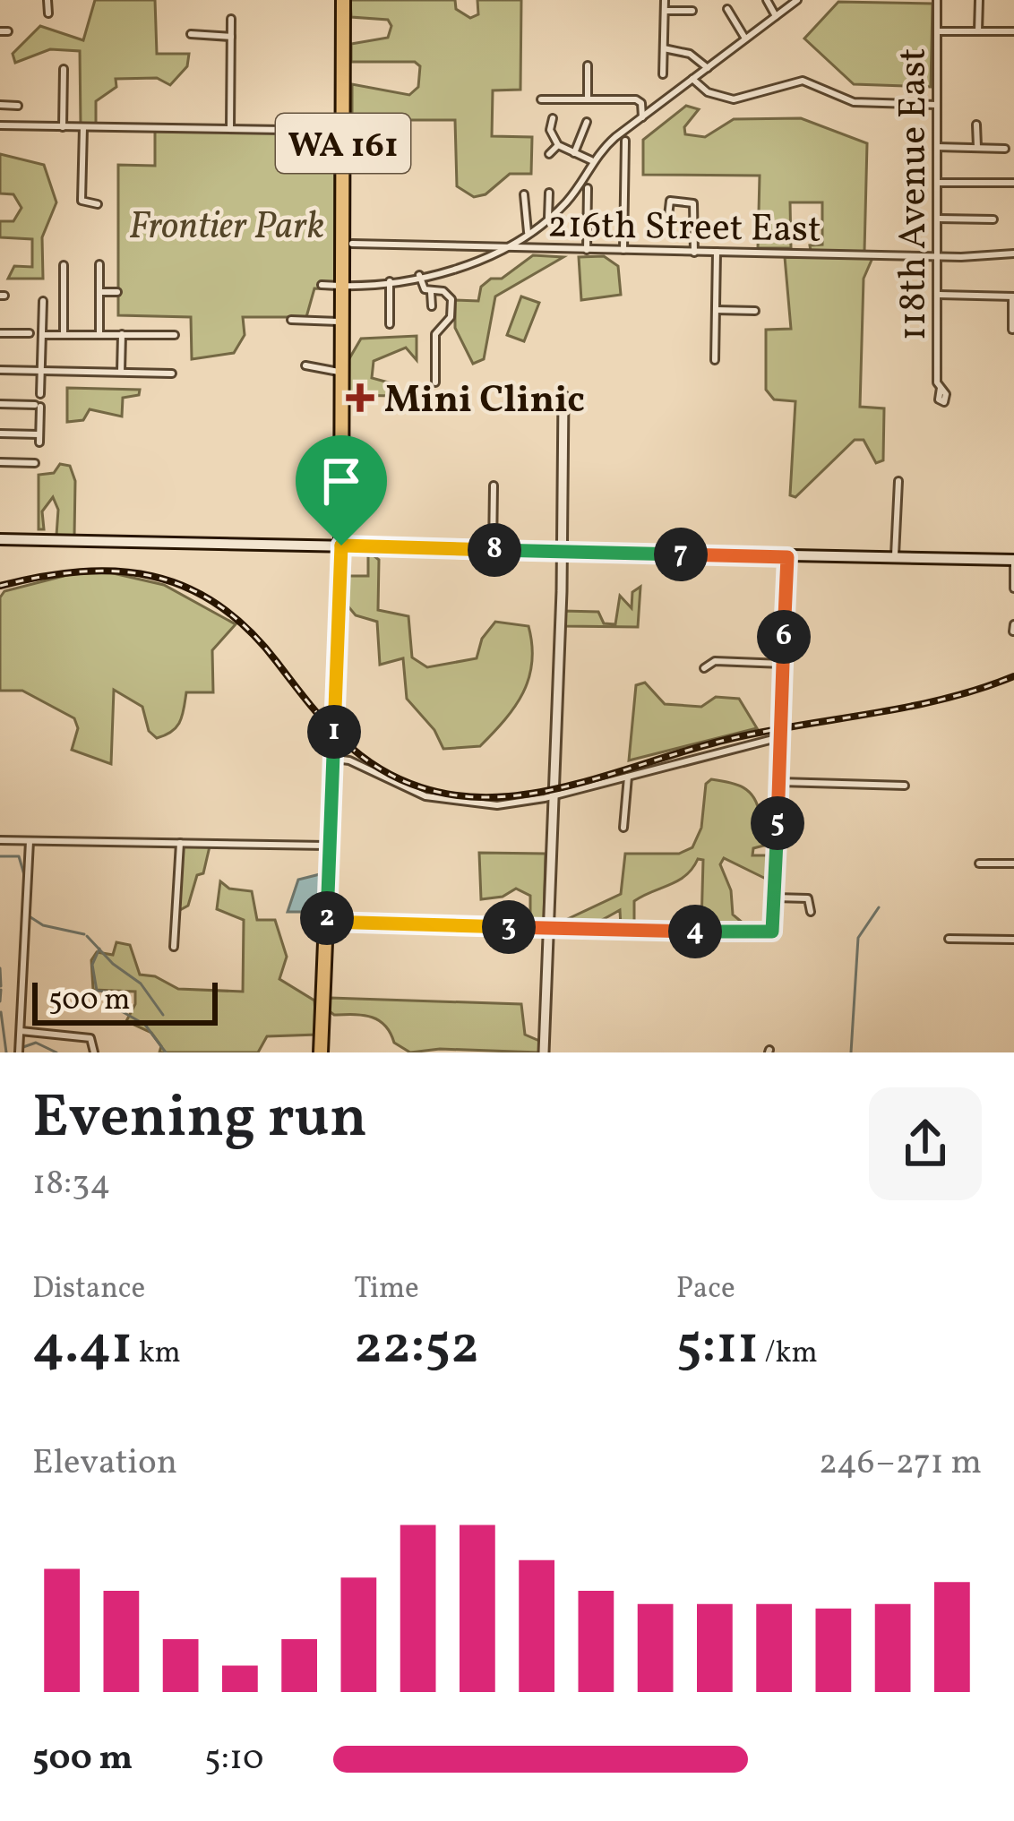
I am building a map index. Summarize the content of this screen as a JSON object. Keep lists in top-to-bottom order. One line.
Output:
{"streets":{"main road":["WA 161"],"street":["118th Avenue East","216th Street East"]},"crossings":[["118th Avenue East","216th Street East"]],"parks":["Frontier Park"],"places":{"health":["Mini Clinic"]},"scale_bar":"500 m","page":{"pins":["8","7","6","1","5","2","3","4"],"scale":"500 m","heading":["Evening run","18:34"],"stats":[["Distance","4.41 km"],["Time","22:52"],["Pace","5:11 /km"]],"chart":["Elevation","246–271 m"],"list":[{"name":"500 m","note":"5:10"}]}}
